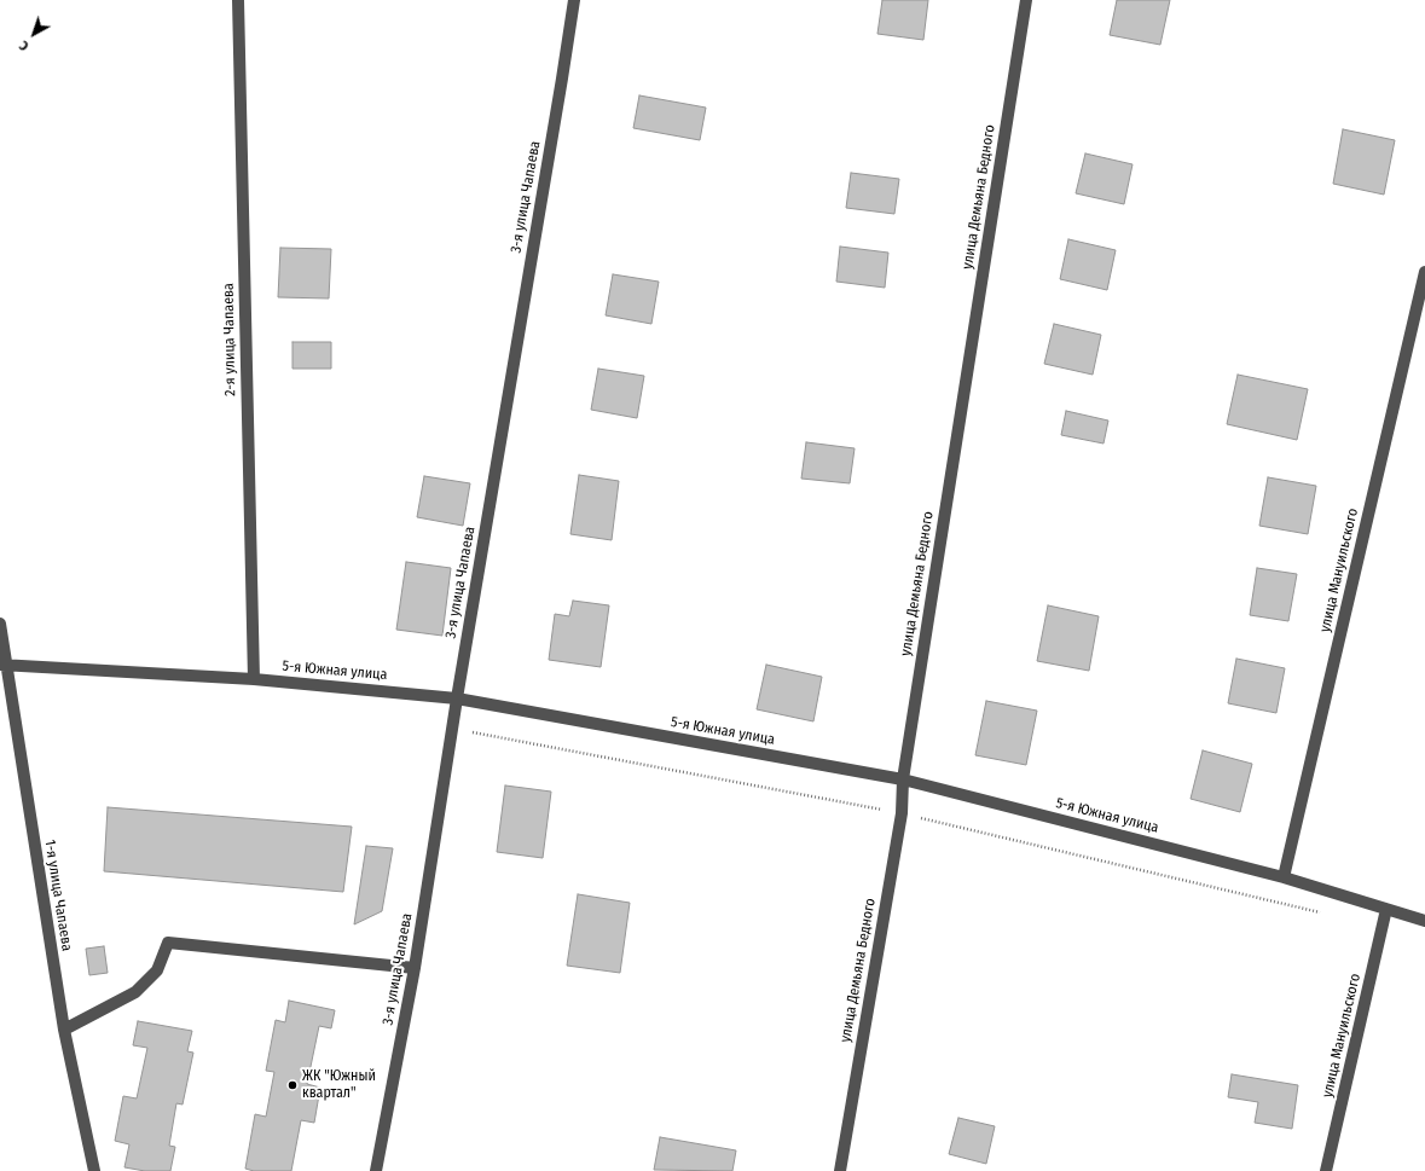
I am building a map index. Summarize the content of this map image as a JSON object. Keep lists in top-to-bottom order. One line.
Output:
{"streets":{"street":["3-я улица Чапаева","улица Демьяна Бедного","2-я улица Чапаева","улица Мануильского","5-я Южная улица","1-я улица Чапаева"]},"crossings":[["3-я улица Чапаева","5-я Южная улица"],["улица Демьяна Бедного","5-я Южная улица"],["2-я улица Чапаева","5-я Южная улица"],["улица Мануильского","5-я Южная улица"],["5-я Южная улица","1-я улица Чапаева"]],"places":["ЖК \"Южный квартал\""],"north":"bottom left"}
